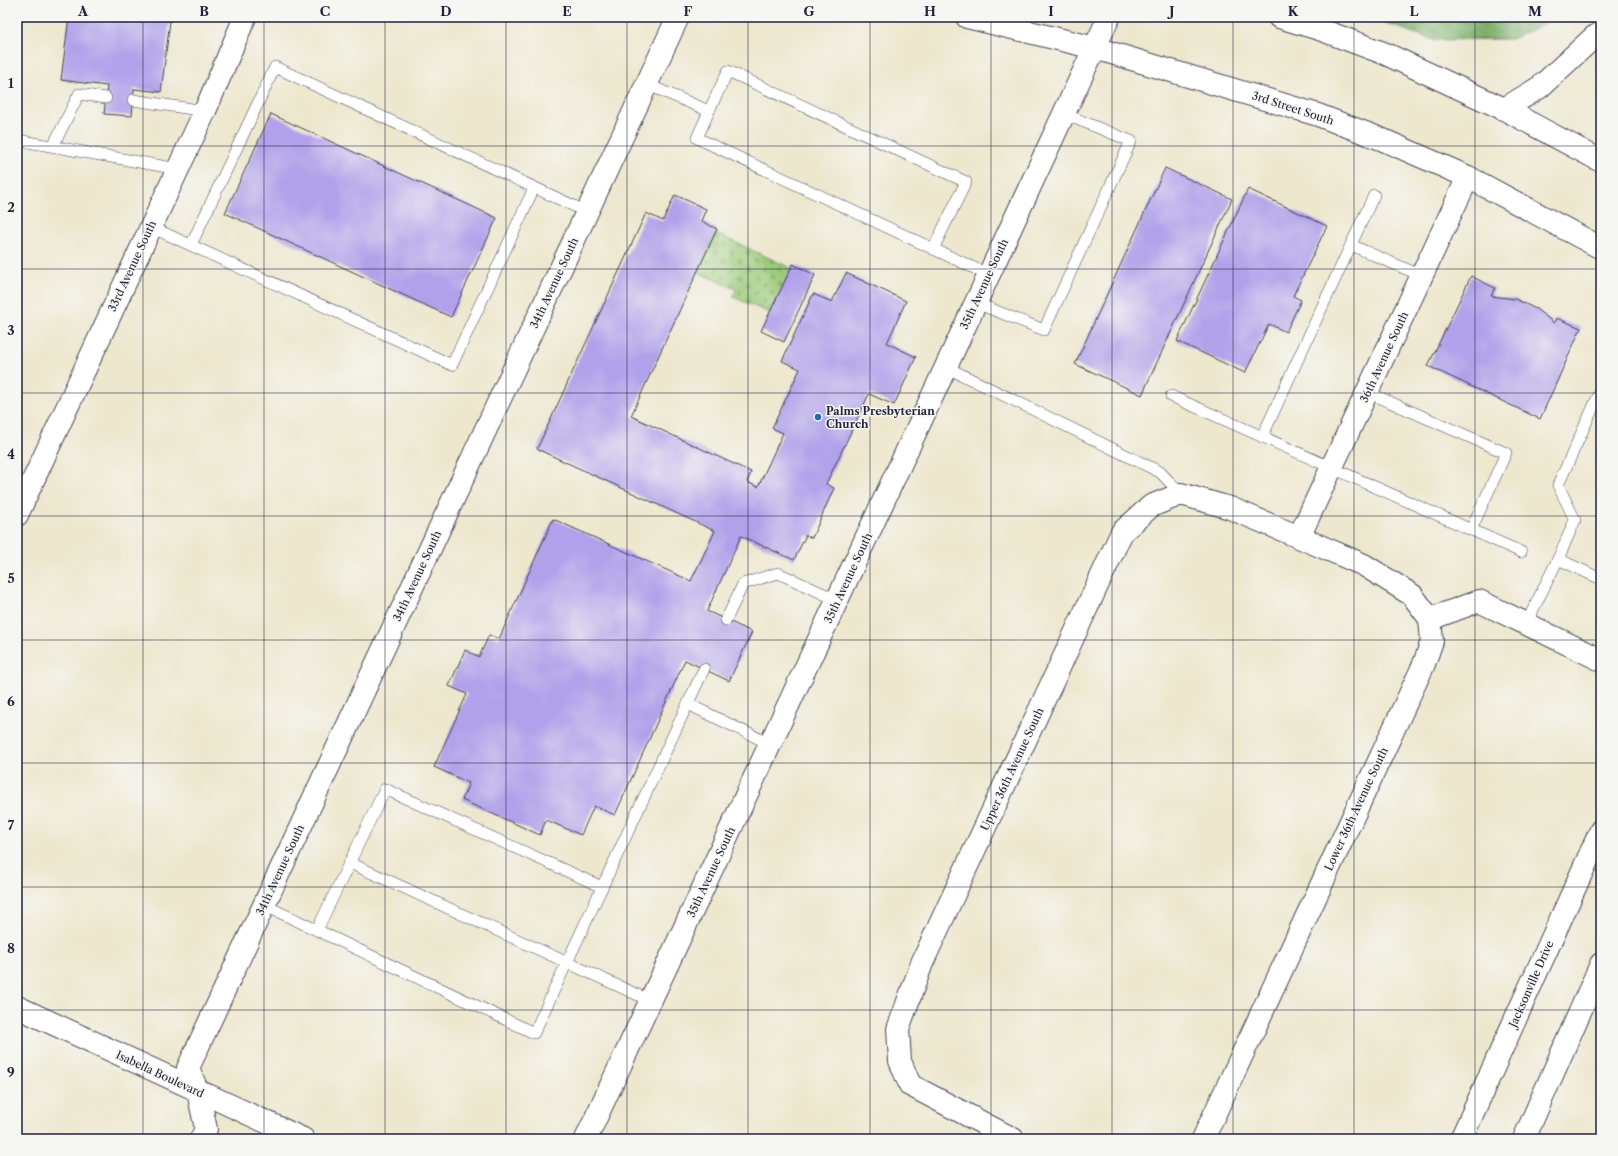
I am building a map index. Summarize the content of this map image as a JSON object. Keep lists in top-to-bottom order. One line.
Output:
{"streets":{"street":["3rd Street South","33rd Avenue South","34th Avenue South","35th Avenue South","36th Avenue South","Upper 36th Avenue South","Lower 36th Avenue South","Jacksonville Drive","Isabella Boulevard"]},"crossings":[["3rd Street South","35th Avenue South"],["3rd Street South","36th Avenue South"],["34th Avenue South","Isabella Boulevard"]],"places":["Palms Presbyterian Church"],"grid":{"columns":["A","B","C","D","E","F","G","H","I","J","K","L","M"],"rows":["1","2","3","4","5","6","7","8","9"]}}
